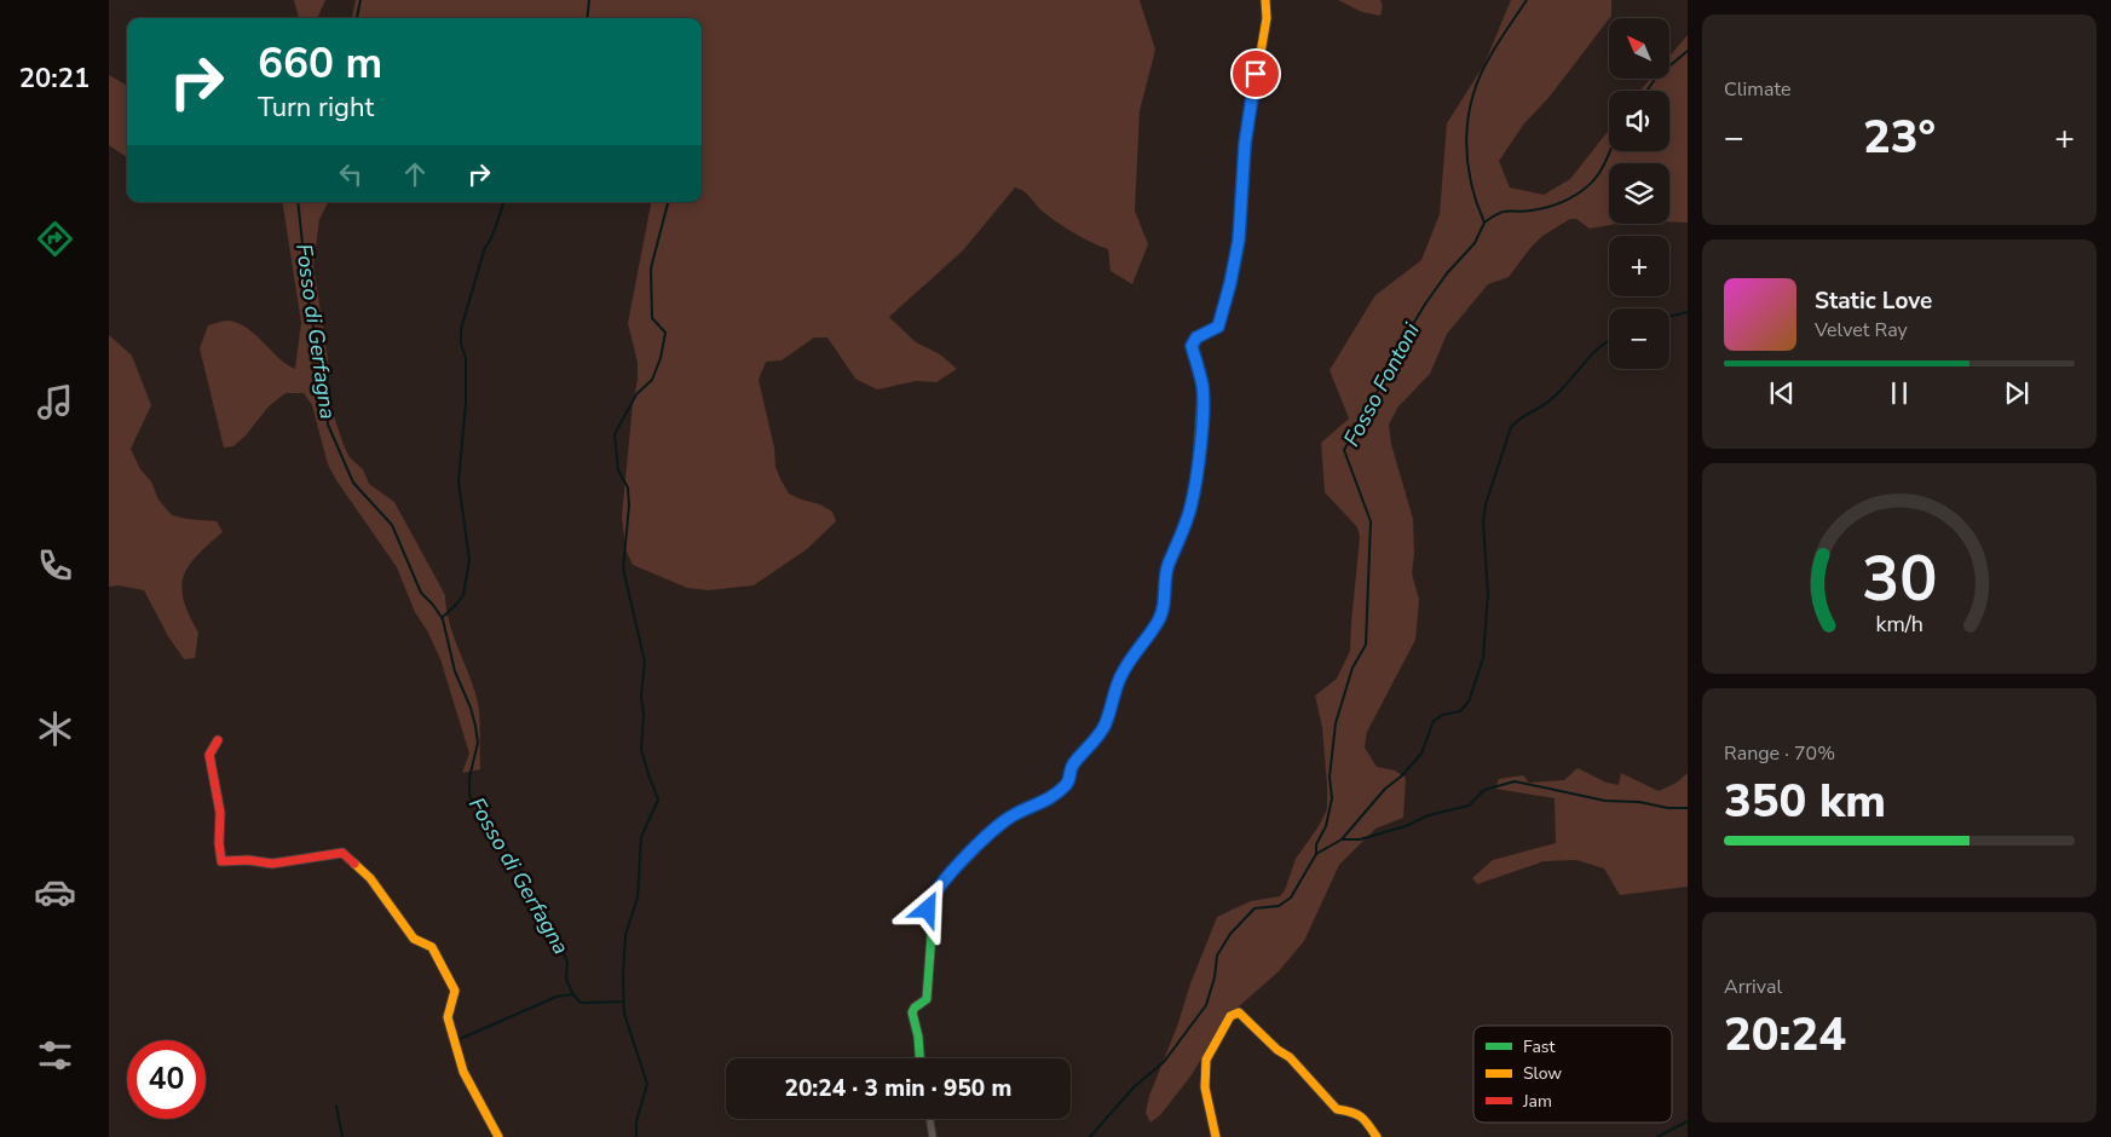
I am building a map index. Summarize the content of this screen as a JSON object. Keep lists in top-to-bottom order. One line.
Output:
{"water":["Fosso di Gerfagna","Fosso Fontoni"],"legend":["Fast","Slow","Jam"],"north":"top left","page":{"tabs":"20:21","tile":["Climate",["Range · 70%","350 km"],["Arrival","20:24"]],"map_buttons":["+","−"],"turn":["660 m","Turn right"],"heat":["−","23°","+"],"song":["Static Love","Velvet Ray"],"limit":"40","trip":"20:24 · 3 min · 950 m","gauge":["30","km/h"]}}
